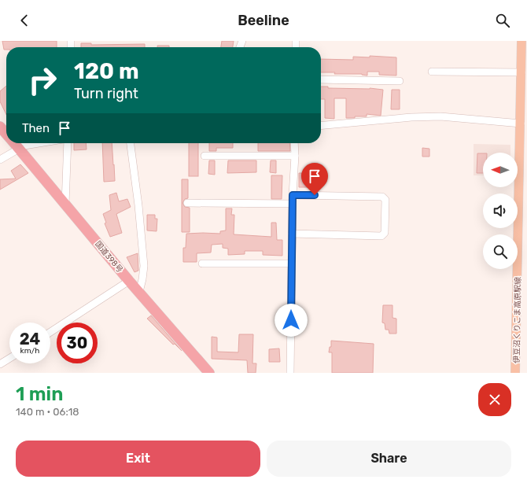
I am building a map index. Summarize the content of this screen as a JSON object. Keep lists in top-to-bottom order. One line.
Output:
{"streets":{"highway":["国道398号"],"main road":["伊豆沼くりこま高原駅線"]},"north":"left","page":{"header":"Beeline","turn":["120 m","Turn right"],"then":"Then","speed":"24 km/h","limit":"30","heading":["1 min","140 m · 06:18"],"buttons":["Exit","Share"]}}
